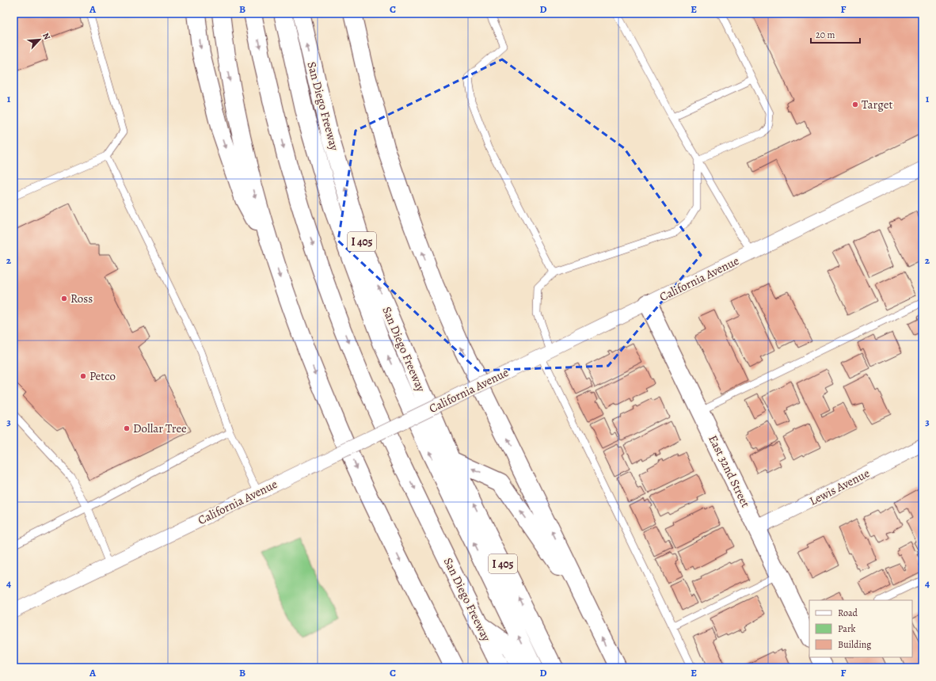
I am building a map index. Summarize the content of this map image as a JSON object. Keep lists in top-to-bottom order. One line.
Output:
{"streets":{"main road":["San Diego Freeway","I 405","East 32nd Street"],"street":["California Avenue","Lewis Avenue"]},"crossings":[["California Avenue","East 32nd Street"],["East 32nd Street","Lewis Avenue"]],"places":["Target","Ross","Petco","Dollar Tree"],"legend":["Road","Park","Building"],"scale_bar":"20 m","north":"top right","grid":{"columns":["A","B","C","D","E","F"],"rows":["1","2","3","4"]}}
